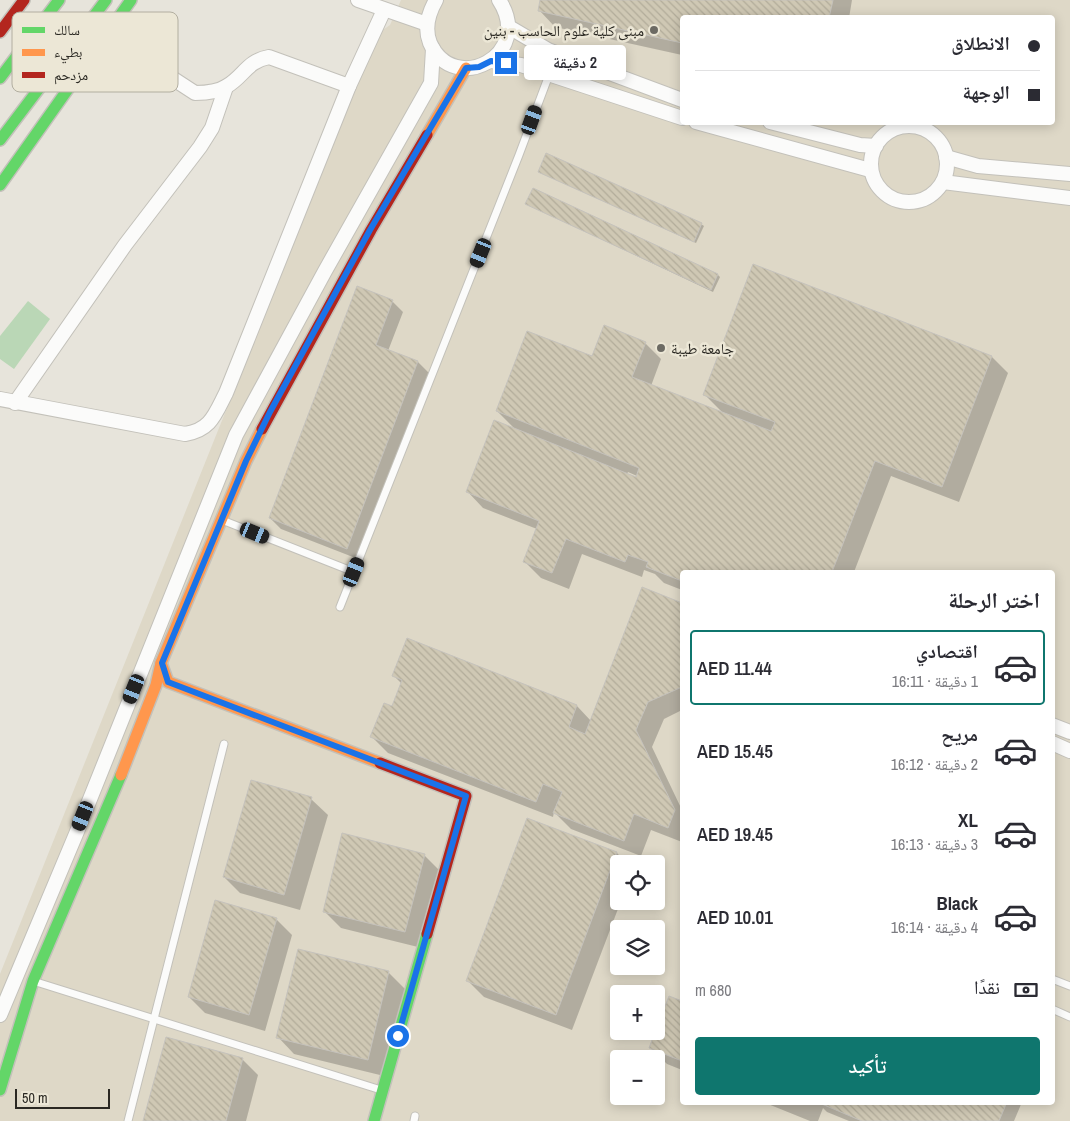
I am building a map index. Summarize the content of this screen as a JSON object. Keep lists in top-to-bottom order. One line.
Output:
{"places":["مبنى كلية علوم الحاسب - بنين","جامعة طيبة"],"legend":["سالك","بطيء","مزدحم"],"scale_bar":"50 m","page":{"banner":["الانطلاق","الوجهة"],"bubble":"2 دقيقة","heading":"اختر الرحلة","list":[{"name":"اقتصادي","note":"1 دقيقة · 16:11","value":"AED 11.44"},{"name":"مريح","note":"2 دقيقة · 16:12","value":"AED 15.45"},{"name":"XL","note":"3 دقيقة · 16:13","value":"AED 19.45"},{"name":"Black","note":"4 دقيقة · 16:14","value":"AED 10.01"}],"map_buttons":["+","−"],"pay":["نقدًا","680 m"],"buttons":"تأكيد","scale":"50 m"}}
